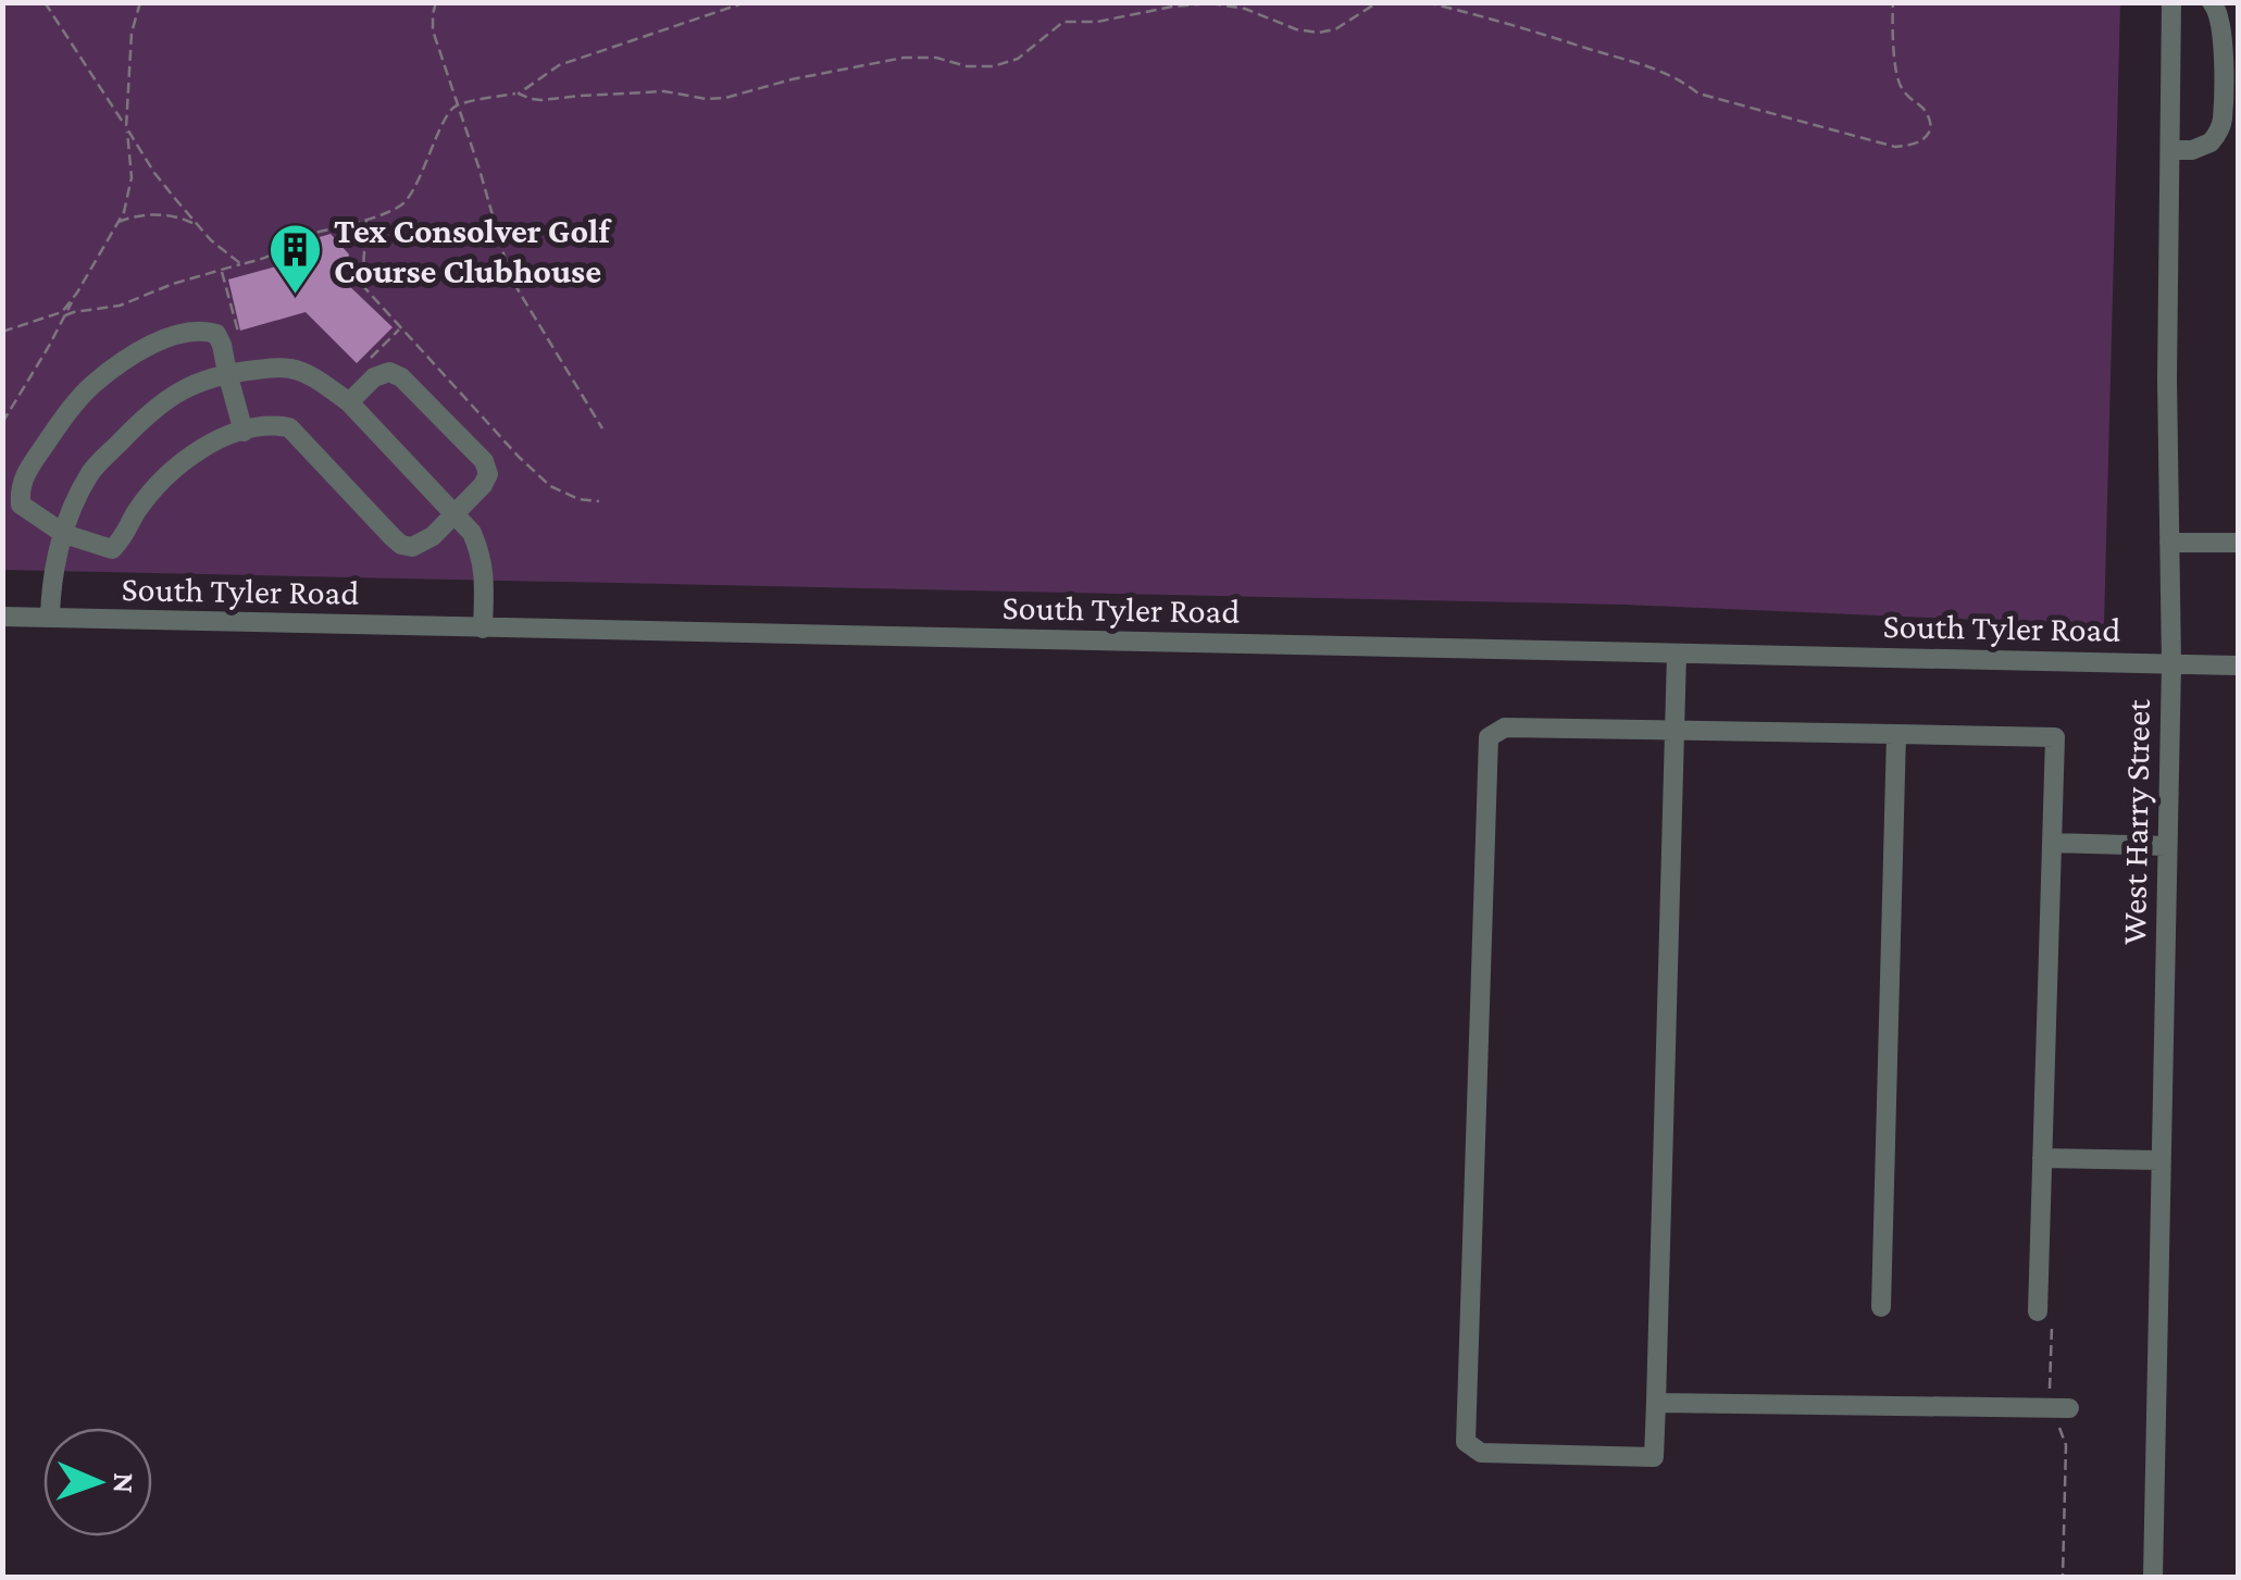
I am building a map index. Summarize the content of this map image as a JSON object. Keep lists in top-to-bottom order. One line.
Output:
{"streets":{"street":["South Tyler Road","West Harry Street"]},"crossings":[["South Tyler Road","West Harry Street"]],"places":{"building":["Tex Consolver Golf Course Clubhouse"]},"north":"right"}
